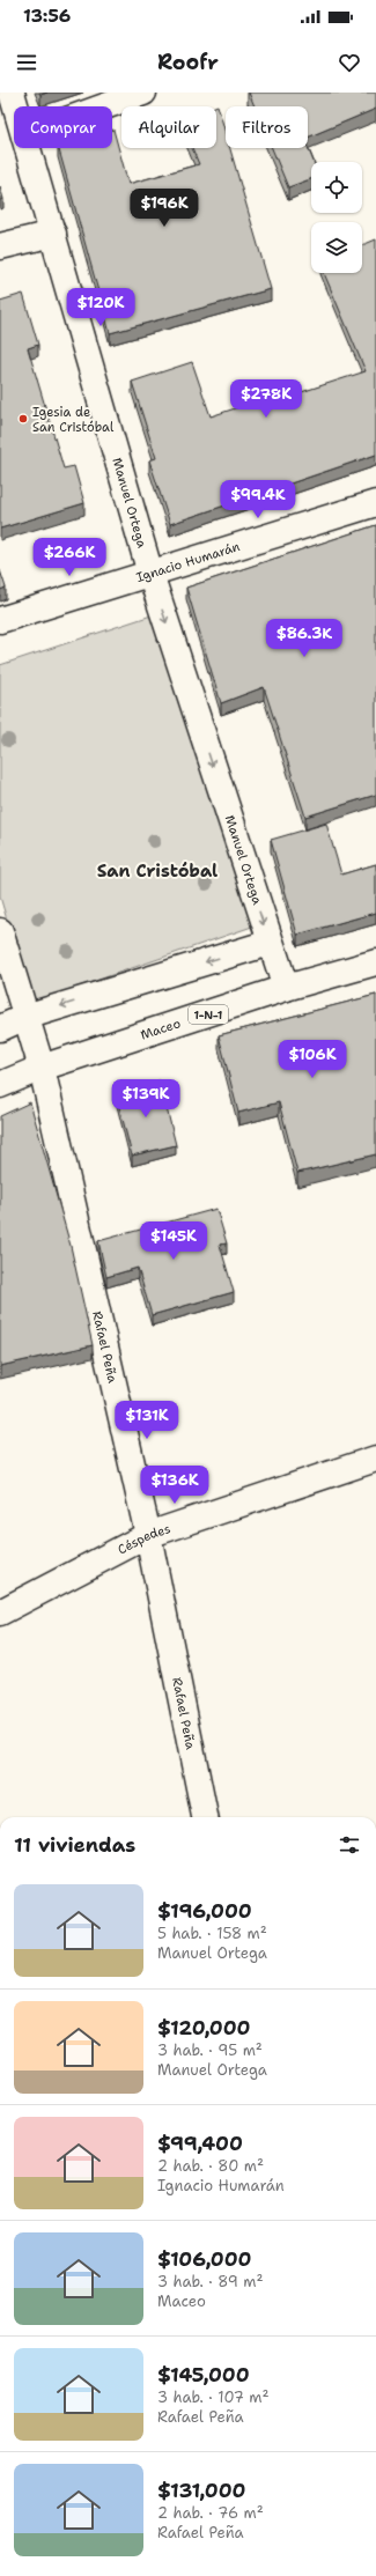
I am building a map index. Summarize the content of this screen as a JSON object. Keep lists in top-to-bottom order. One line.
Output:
{"streets":{"street":["Manuel Ortega","Ignacio Humarán","1-N-1","Maceo","Rafael Peña","Céspedes"]},"crossings":[["Manuel Ortega","Ignacio Humarán"],["Manuel Ortega","Maceo"],["Maceo","Rafael Peña"],["Rafael Peña","Céspedes"]],"one_way":["Manuel Ortega"],"districts":["San Cristóbal"],"places":["Igesia de San Cristóbal"],"page":{"status":"13:56","header":"Roofr","chip":["Comprar","Alquilar","Filtros"],"price":["$196K","$120K","$278K","$99.4K","$266K","$86.3K","$106K","$139K","$145K","$131K","$136K"],"heading":"11 viviendas","list":[{"name":"$196,000","note":"5 hab. · 158 m² · Manuel Ortega"},{"name":"$120,000","note":"3 hab. · 95 m² · Manuel Ortega"},{"name":"$99,400","note":"2 hab. · 80 m² · Ignacio Humarán"},{"name":"$106,000","note":"3 hab. · 89 m² · Maceo"},{"name":"$145,000","note":"3 hab. · 107 m² · Rafael Peña"},{"name":"$131,000","note":"2 hab. · 76 m² · Rafael Peña"}]}}
